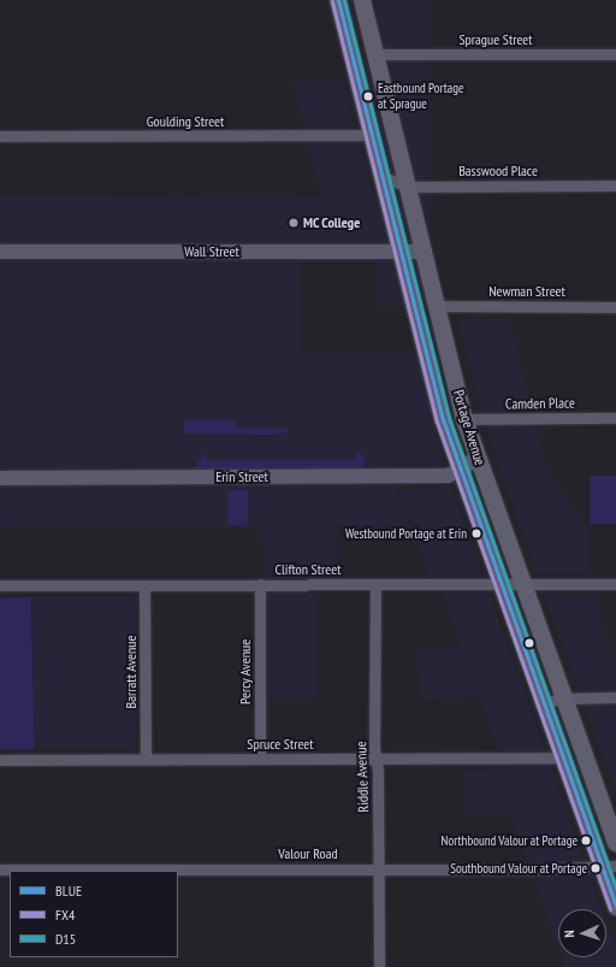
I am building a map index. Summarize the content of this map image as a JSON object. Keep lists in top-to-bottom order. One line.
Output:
{"streets":{"highway":["Portage Avenue"],"main road":["Wall Street","Erin Street"],"street":["Sprague Street","Goulding Street","Basswood Place","Newman Street","Camden Place","Clifton Street","Barratt Avenue","Percy Avenue","Spruce Street","Riddle Avenue","Valour Road"]},"crossings":[["Sprague Street","Portage Avenue"],["Goulding Street","Portage Avenue"],["Basswood Place","Portage Avenue"],["Wall Street","Portage Avenue"],["Newman Street","Portage Avenue"],["Camden Place","Portage Avenue"],["Portage Avenue","Erin Street"],["Portage Avenue","Clifton Street"],["Portage Avenue","Spruce Street"],["Portage Avenue","Valour Road"],["Clifton Street","Barratt Avenue"],["Clifton Street","Percy Avenue"],["Clifton Street","Riddle Avenue"],["Barratt Avenue","Spruce Street"],["Percy Avenue","Spruce Street"],["Spruce Street","Riddle Avenue"],["Riddle Avenue","Valour Road"]],"places":["Eastbound Portage at Sprague","MC College","Westbound Portage at Erin","Northbound Valour at Portage","Southbound Valour at Portage"],"lines":["transit line BLUE","transit line D15","transit line FX4"],"legend":["BLUE","FX4","D15"],"north":"left"}
